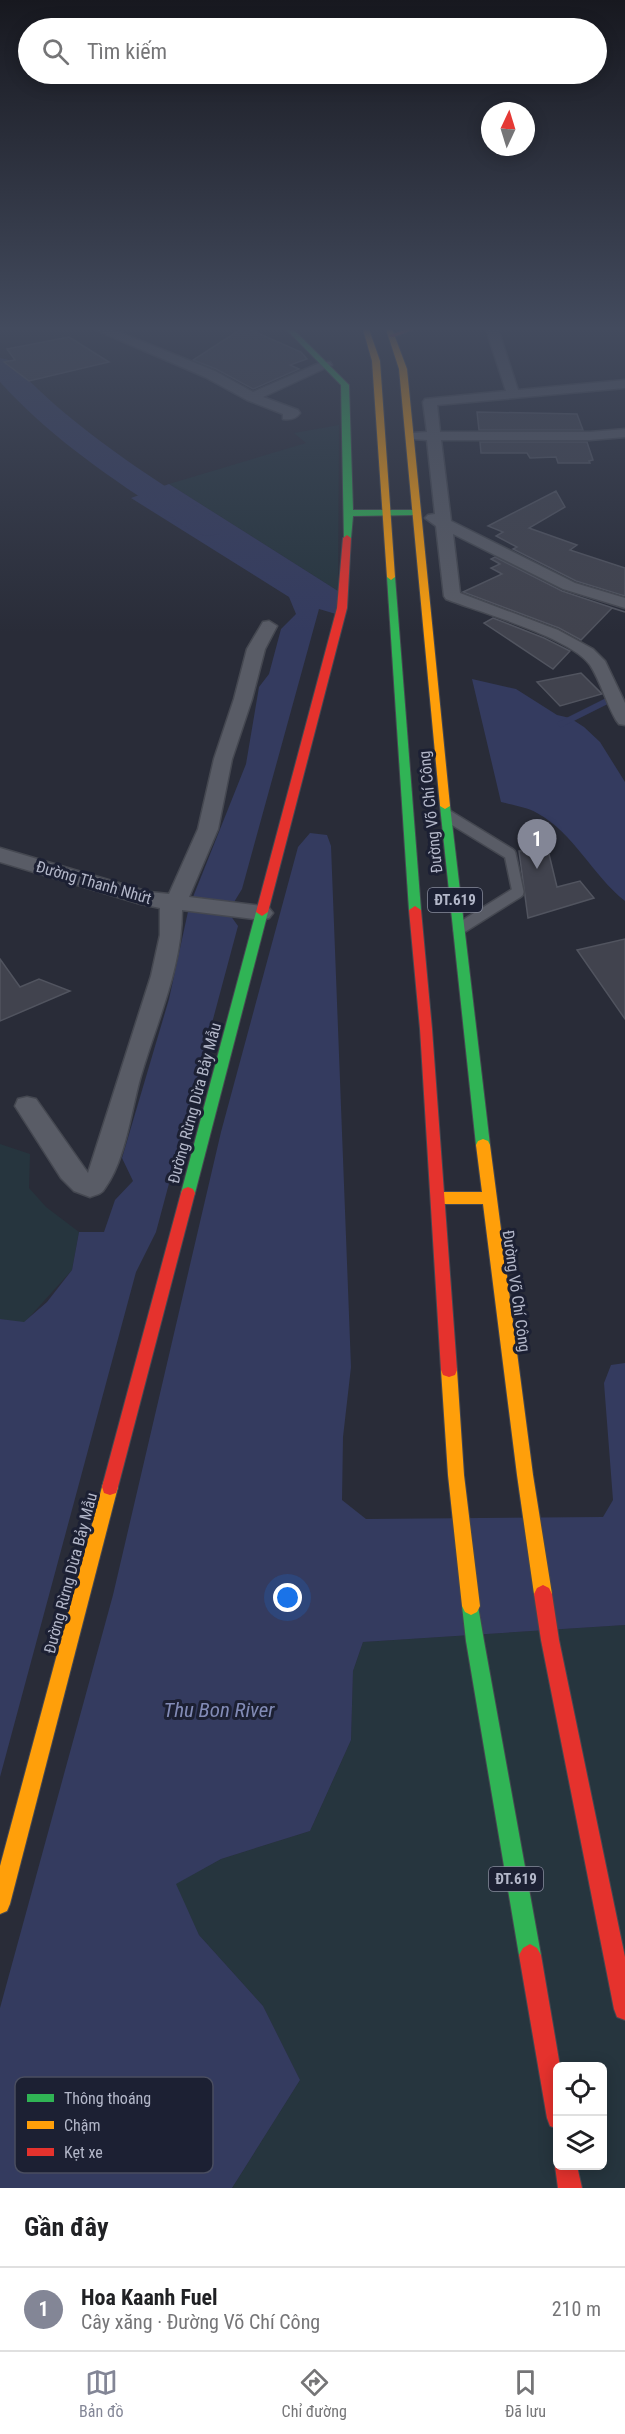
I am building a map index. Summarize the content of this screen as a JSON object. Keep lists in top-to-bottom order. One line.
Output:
{"streets":{"main road":["Đường Võ Chí Công","ĐT.619","Đường Rừng Dừa Bảy Mẫu"],"street":["Đường Thanh Nhứt"]},"crossings":[["Đường Thanh Nhứt","Đường Rừng Dừa Bảy Mẫu"]],"water":["Thu Bon River"],"legend":["Thông thoáng","Chậm","Kẹt xe"],"north":"top","page":{"search":"Tìm kiếm","pins":"1","heading":"Gần đây","list":[{"mark":"1","name":"Hoa Kaanh Fuel","note":"Cây xăng · Đường Võ Chí Công","value":"210 m"}],"nav":["Bản đồ","Chỉ đường","Đã lưu"]}}
